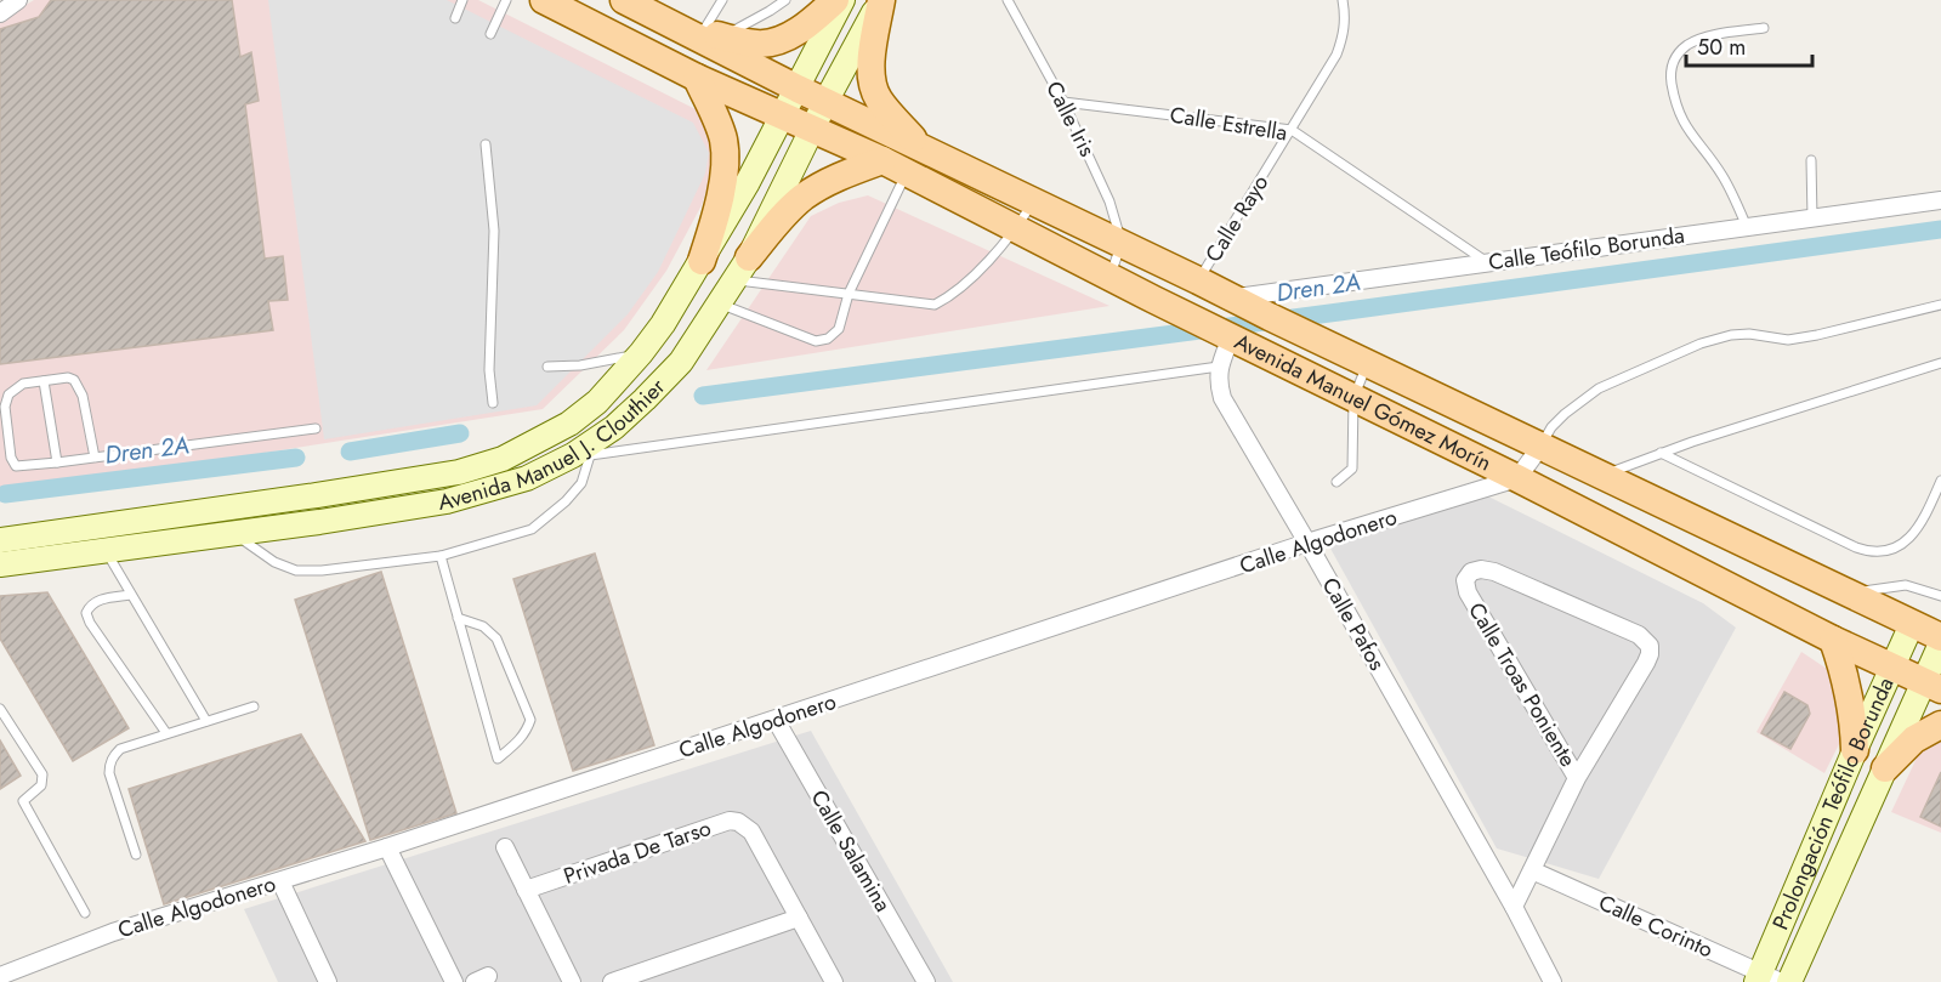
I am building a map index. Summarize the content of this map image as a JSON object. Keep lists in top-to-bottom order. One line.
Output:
{"streets":{"main road":["Avenida Manuel Gómez Morín","Avenida Manuel J. Clouthier","Prolongación Teófilo Borunda"],"street":["Calle Teófilo Borunda","Calle Algodonero","Calle Pafos","Calle Troas Poniente","Calle Salamina","Privada De Tarso","Calle Corinto"],"lane":["Calle Iris","Calle Estrella","Calle Rayo"]},"crossings":[["Calle Iris","Calle Estrella"],["Calle Iris","Avenida Manuel Gómez Morín"],["Calle Estrella","Calle Rayo"],["Calle Estrella","Calle Teófilo Borunda"],["Calle Rayo","Avenida Manuel Gómez Morín"],["Calle Teófilo Borunda","Avenida Manuel Gómez Morín"],["Avenida Manuel Gómez Morín","Avenida Manuel J. Clouthier"],["Avenida Manuel Gómez Morín","Calle Algodonero"],["Avenida Manuel Gómez Morín","Prolongación Teófilo Borunda"],["Calle Algodonero","Calle Pafos"],["Calle Algodonero","Calle Salamina"],["Prolongación Teófilo Borunda","Calle Corinto"]],"water":["Dren 2A"],"scale_bar":"50 m"}
